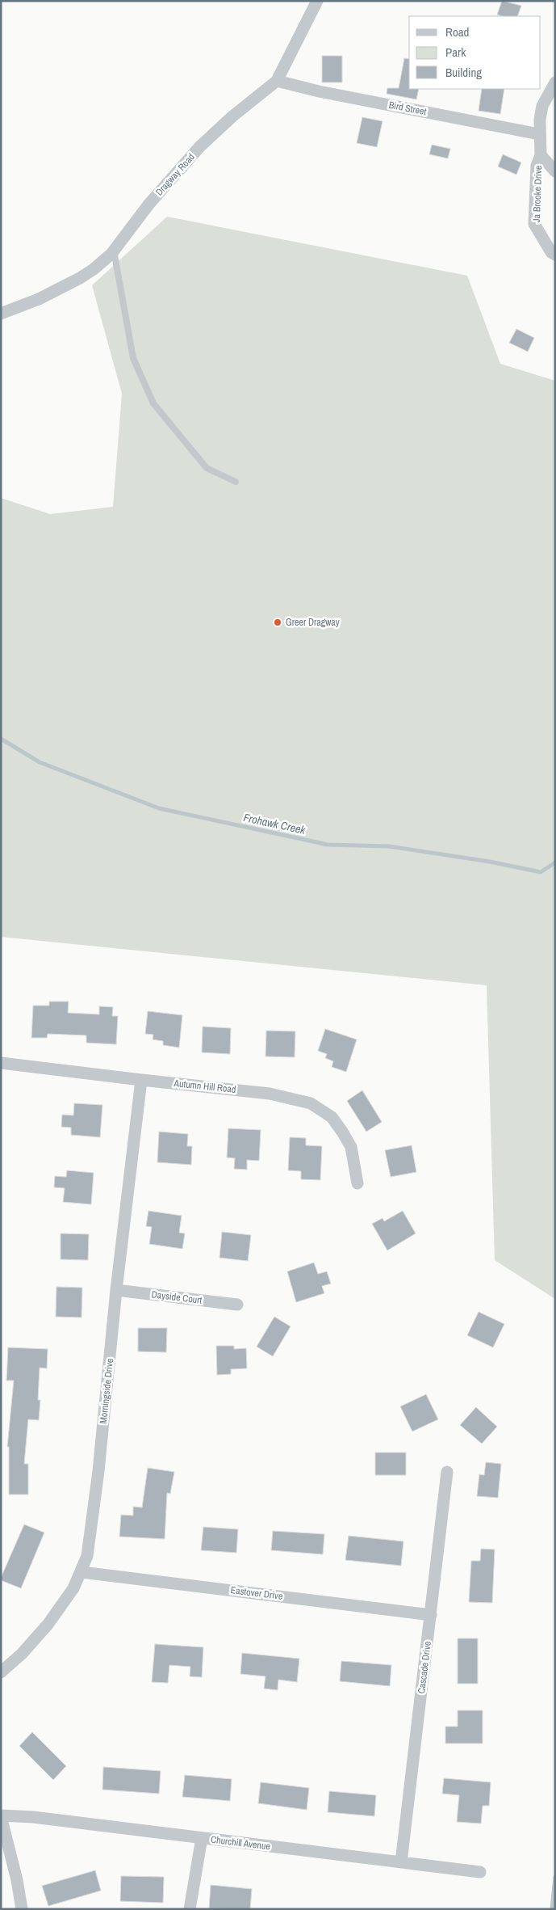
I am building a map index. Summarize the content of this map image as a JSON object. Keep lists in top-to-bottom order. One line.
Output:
{"streets":{"street":["Bird Street","Dragway Road","Ja Brooke Drive","Autumn Hill Road","Dayside Court","Morningside Drive","Eastover Drive","Cascade Drive","Churchill Avenue"]},"crossings":[["Bird Street","Dragway Road"],["Bird Street","Ja Brooke Drive"],["Autumn Hill Road","Morningside Drive"],["Dayside Court","Morningside Drive"],["Morningside Drive","Eastover Drive"],["Eastover Drive","Cascade Drive"],["Cascade Drive","Churchill Avenue"]],"water":["Frohawk Creek"],"places":["Greer Dragway"],"legend":["Road","Park","Building"]}
